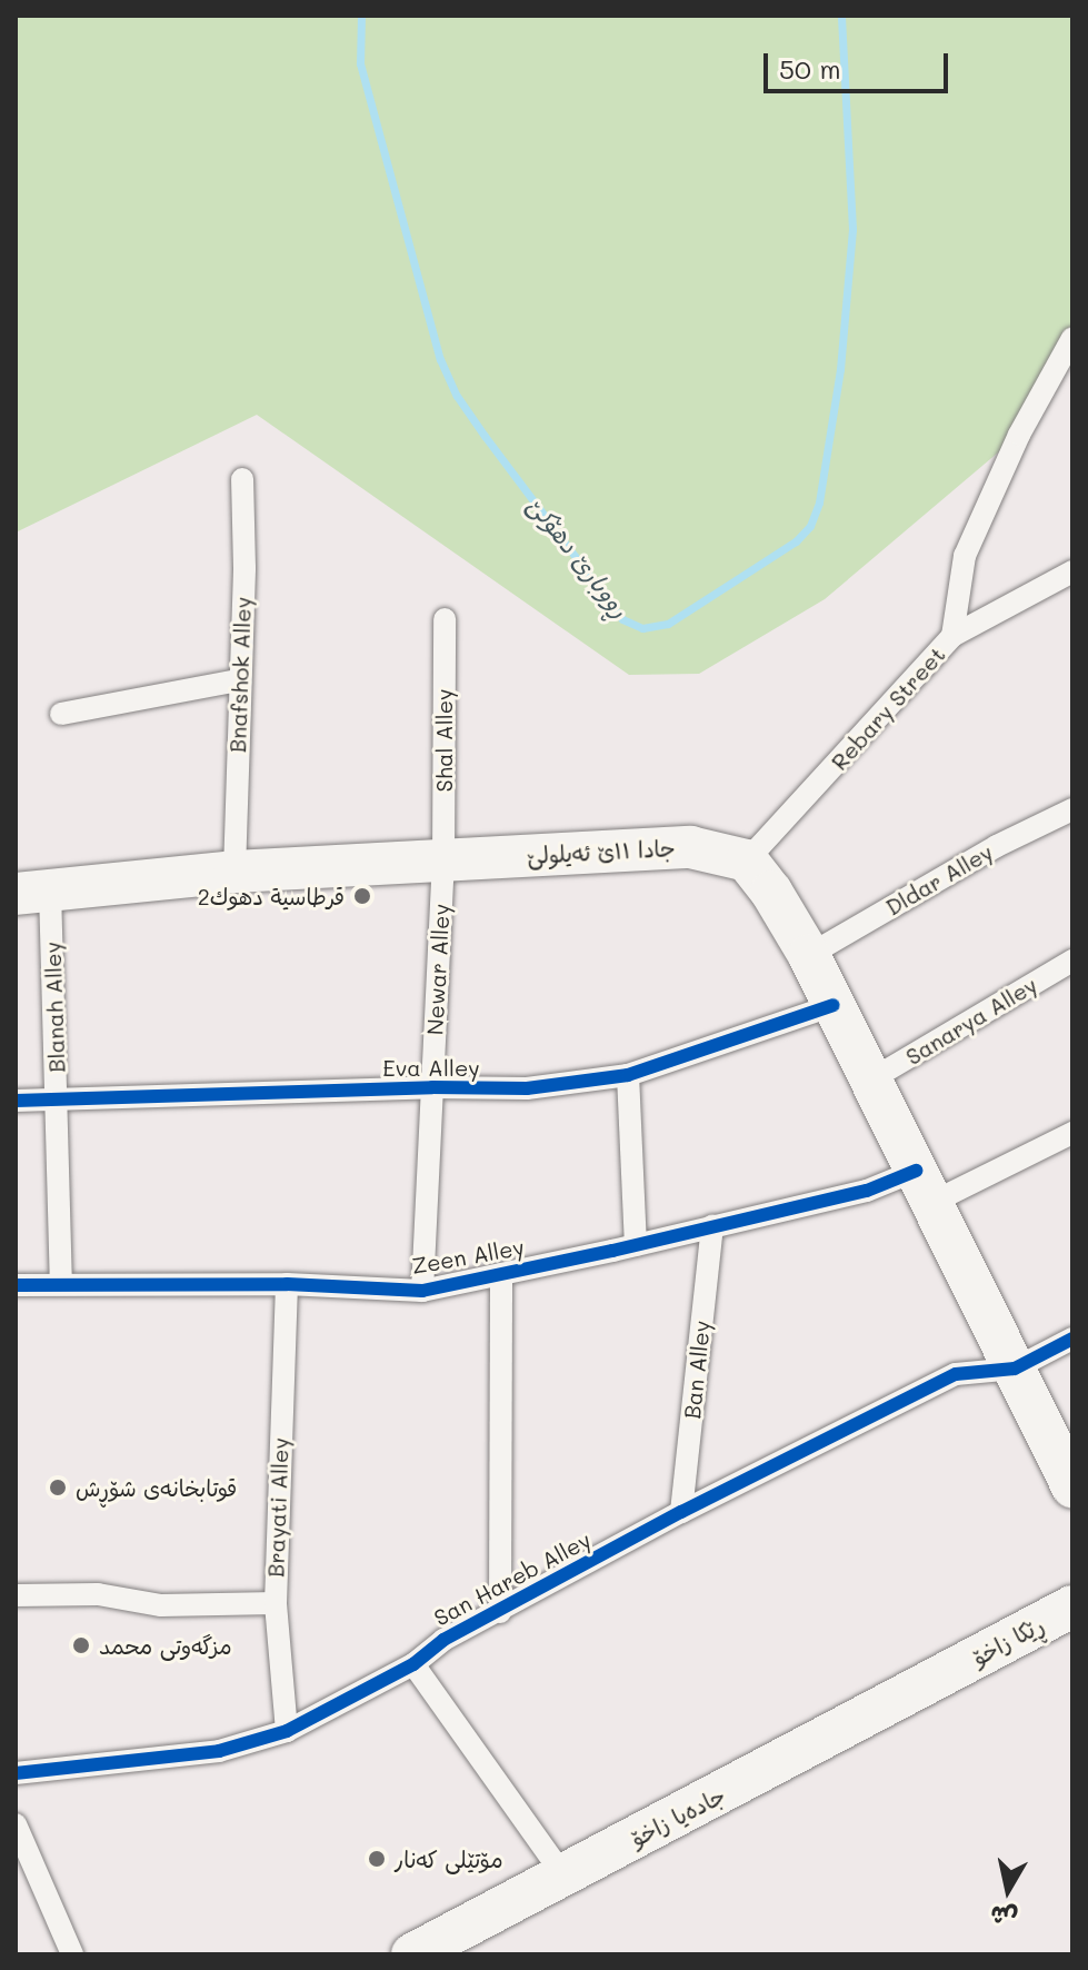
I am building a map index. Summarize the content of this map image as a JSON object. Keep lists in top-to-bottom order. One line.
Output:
{"streets":{"highway":["جادا ١١ێ ئه‌یلولێ","ڕێکا زاخۆ","جادەیا زاخۆ"],"street":["Bnafshok Alley","Rebary Street","Shal Alley","Dldar Alley","Newar Alley","Blanah Alley","Sanarya Alley","Eva Alley","Zeen Alley","Ban Alley","Brayati Alley","San Hareb Alley"]},"crossings":[["Bnafshok Alley","جادا ١١ێ ئه‌یلولێ"],["Rebary Street","جادا ١١ێ ئه‌یلولێ"],["Shal Alley","جادا ١١ێ ئه‌یلولێ"],["Shal Alley","Newar Alley"],["جادا ١١ێ ئه‌یلولێ","Newar Alley"],["جادا ١١ێ ئه‌یلولێ","Blanah Alley"],["Newar Alley","Eva Alley"],["Newar Alley","Zeen Alley"],["Blanah Alley","Eva Alley"],["Blanah Alley","Zeen Alley"],["Zeen Alley","Ban Alley"],["Zeen Alley","Brayati Alley"],["Ban Alley","San Hareb Alley"],["Brayati Alley","San Hareb Alley"],["ڕێکا زاخۆ","جادەیا زاخۆ"]],"water":["ڕووبارێ دهۆكێ"],"places":["قرطاسية دهوك2","قوتابخانەی شۆڕش","مزگەوتی محمد","مۆتێلی کەنار"],"scale_bar":"50 m","north":"bottom"}
